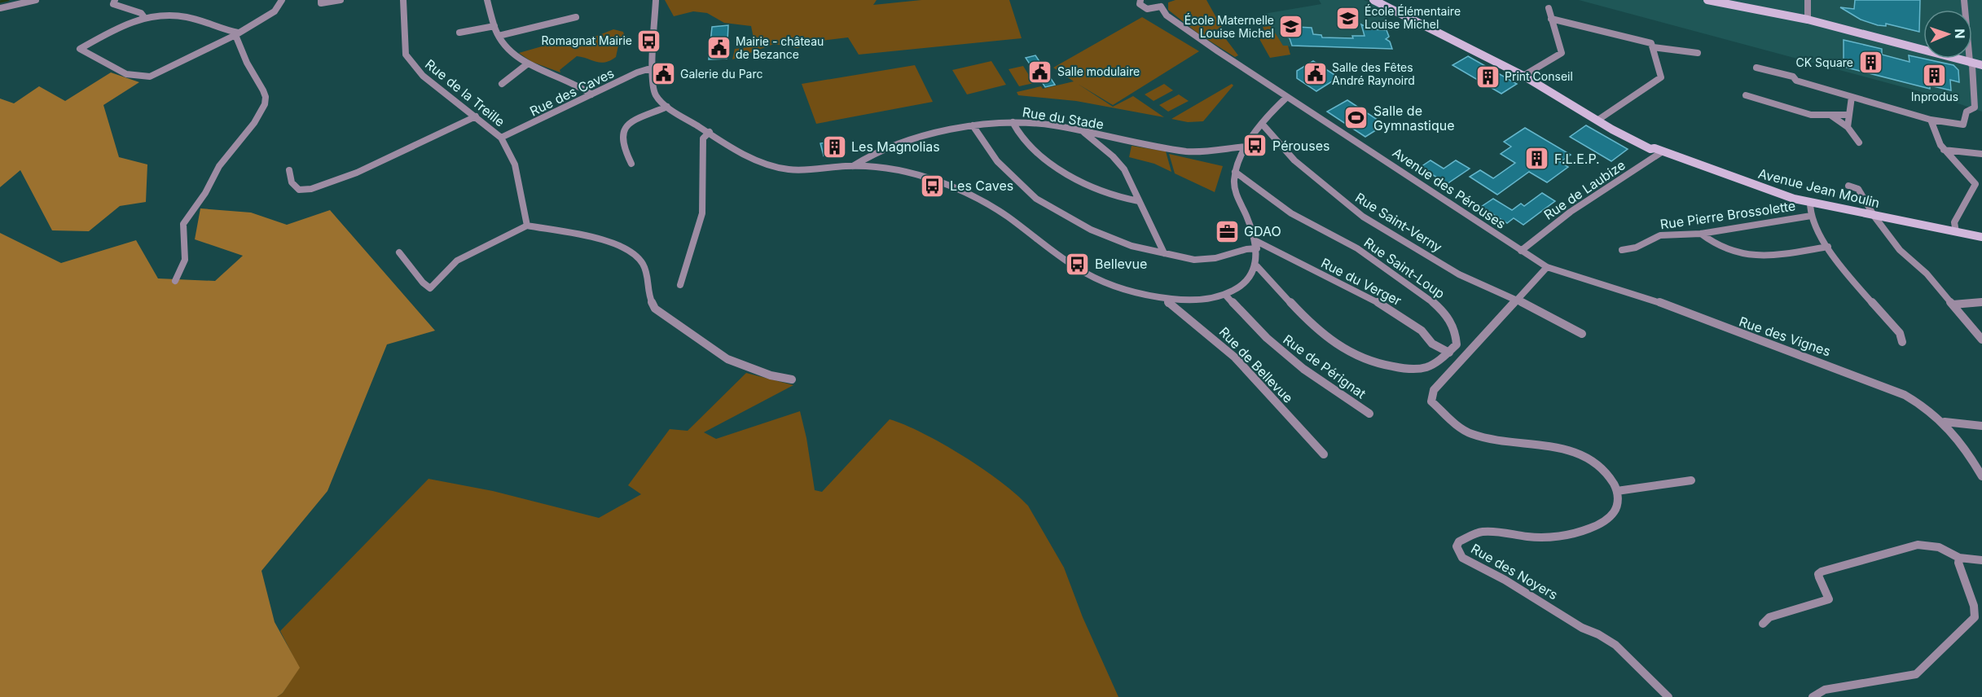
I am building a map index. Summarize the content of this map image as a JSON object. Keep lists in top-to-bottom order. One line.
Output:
{"streets":{"main road":["Avenue Jean Moulin"],"street":["Rue des Caves","Rue de la Treille","Rue du Stade","Avenue des Pérouses","Rue de Laubize","Rue Pierre Brossolette","Rue Saint-Verny","Rue Saint-Loup","Rue du Verger","Rue des Vignes","Rue de Bellevue","Rue de Pérignat","Rue des Noyers"]},"crossings":[["Rue des Caves","Rue de la Treille"],["Avenue des Pérouses","Rue de Laubize"],["Avenue des Pérouses","Rue des Vignes"],["Avenue Jean Moulin","Rue de Laubize"]],"places":{"school or university":["École Élémentaire Louise Michel","École Maternelle Louise Michel"],"bus stop":["Romagnat Mairie","Pérouses","Les Caves","Bellevue"],"public building":["Mairie - château de Bezance","Salle modulaire","Galerie du Parc","Salle des Fêtes André Raynoird"],"building":["CK Square","Inprodus","Print Conseil","Les Magnolias","F.L.E.P."],"sports":["Salle de Gymnastique"],"office":["GDAO"]},"north":"right"}
